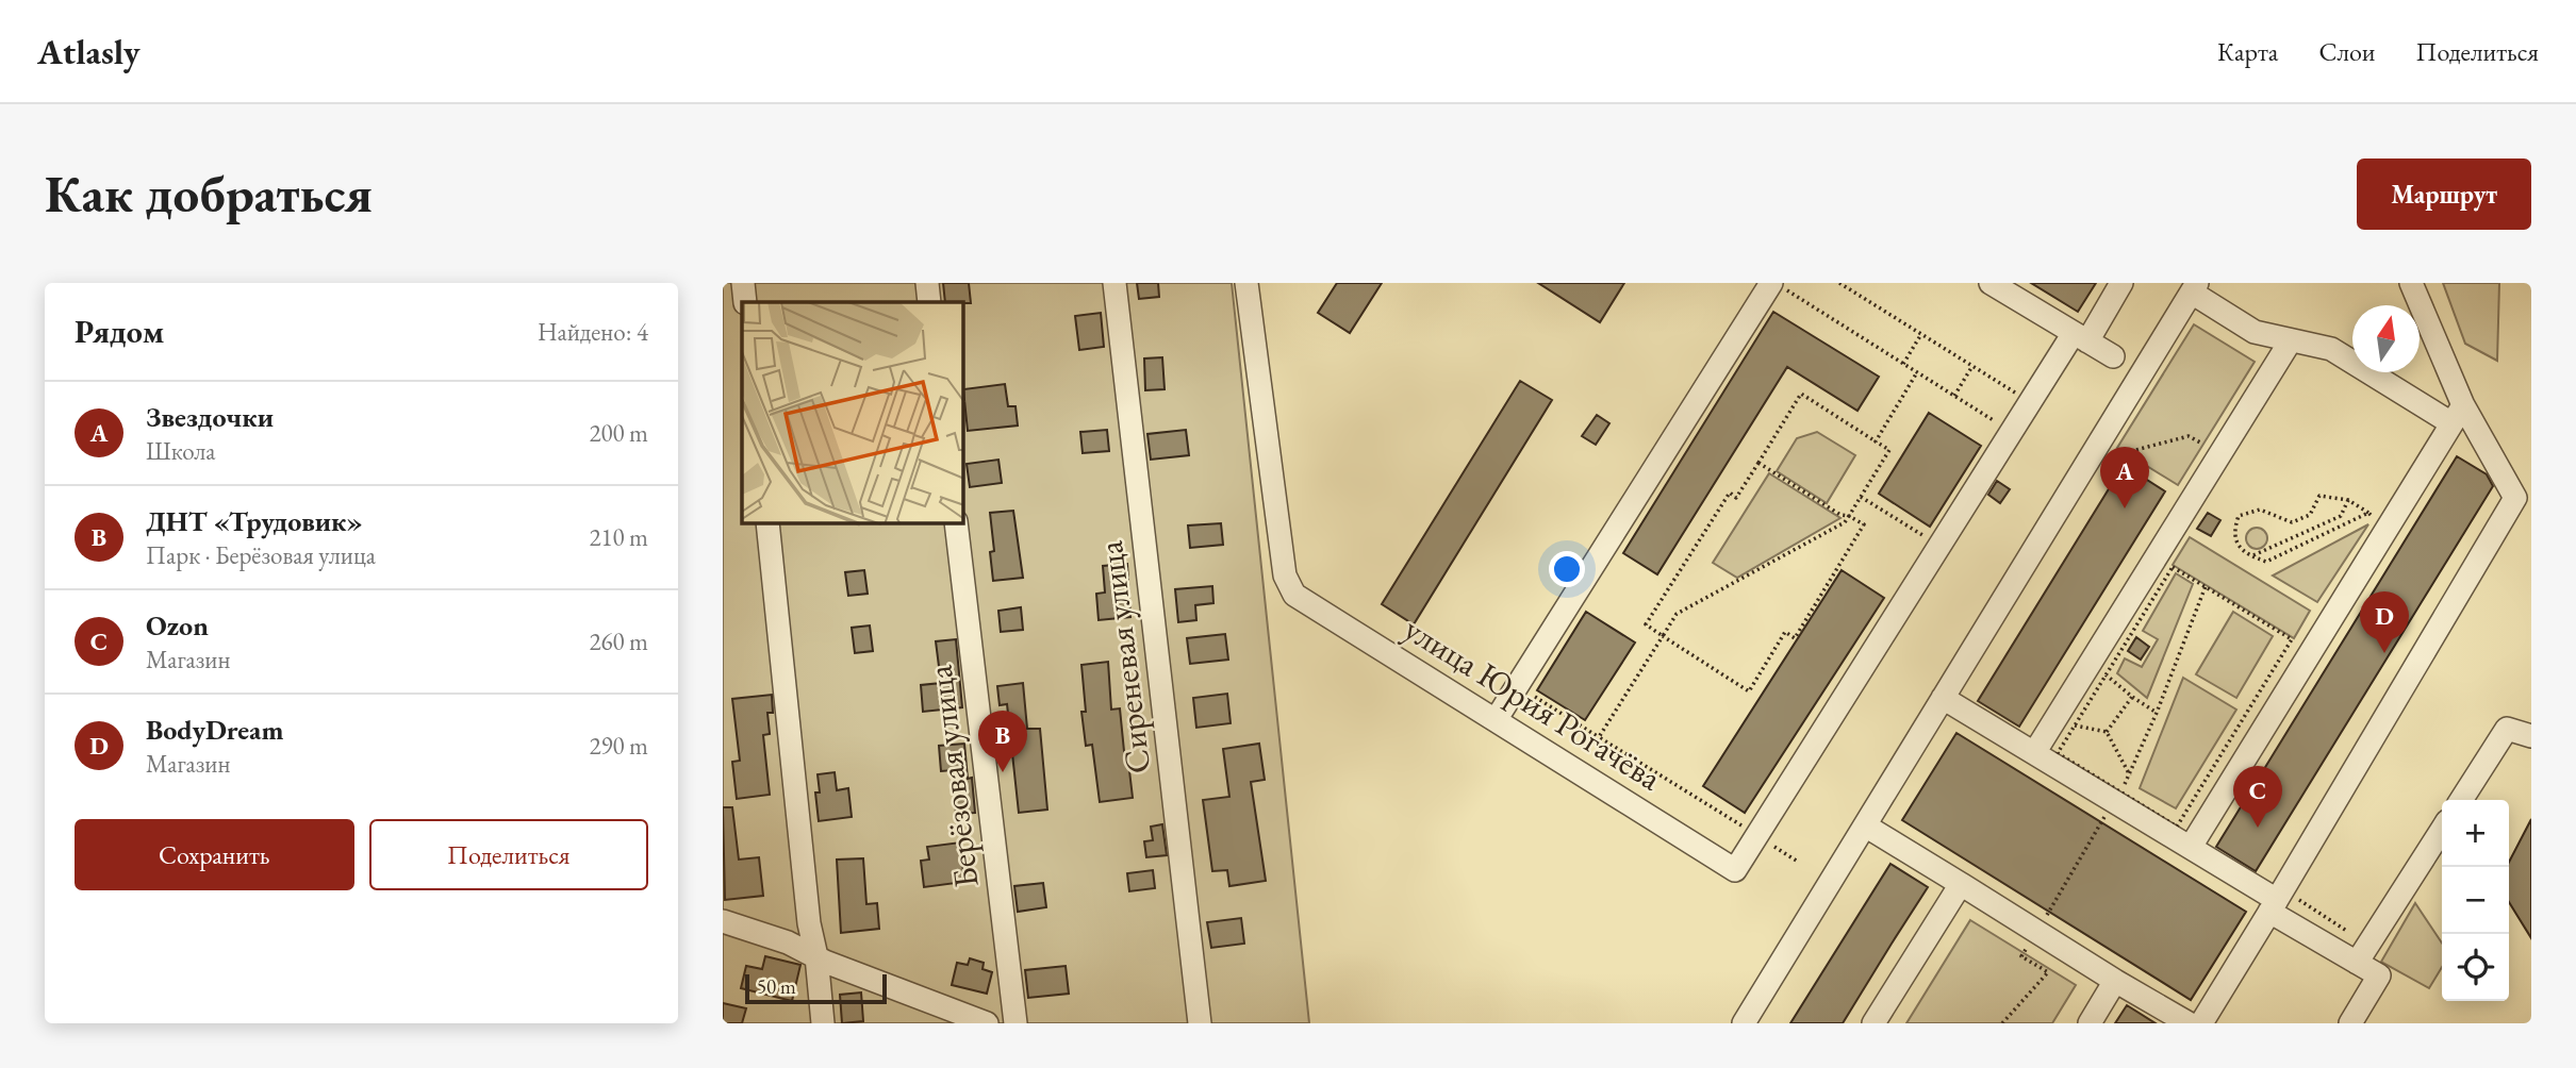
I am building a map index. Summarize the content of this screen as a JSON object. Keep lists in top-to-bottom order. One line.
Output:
{"streets":{"street":["Сиреневая улица","улица Юрия Рогачёва","Берёзовая улица"]},"scale_bar":"50 m","north":"top","page":{"header":"Atlasly","nav":["Карта","Слои","Поделиться"],"buttons":["Маршрут",["Сохранить","Поделиться"]],"title":"Как добраться","heading":["Рядом","Найдено: 4"],"list":[{"mark":"A","name":"Звездочки","note":"Школа","value":"200 m"},{"mark":"B","name":"ДНТ «Трудовик»","note":"Парк · Берёзовая улица","value":"210 m"},{"mark":"C","name":"Ozon","note":"Магазин","value":"260 m"},{"mark":"D","name":"BodyDream","note":"Магазин","value":"290 m"}],"pins":["A","D","B","C"],"map_buttons":["+","−"],"scale":"50 m"}}
